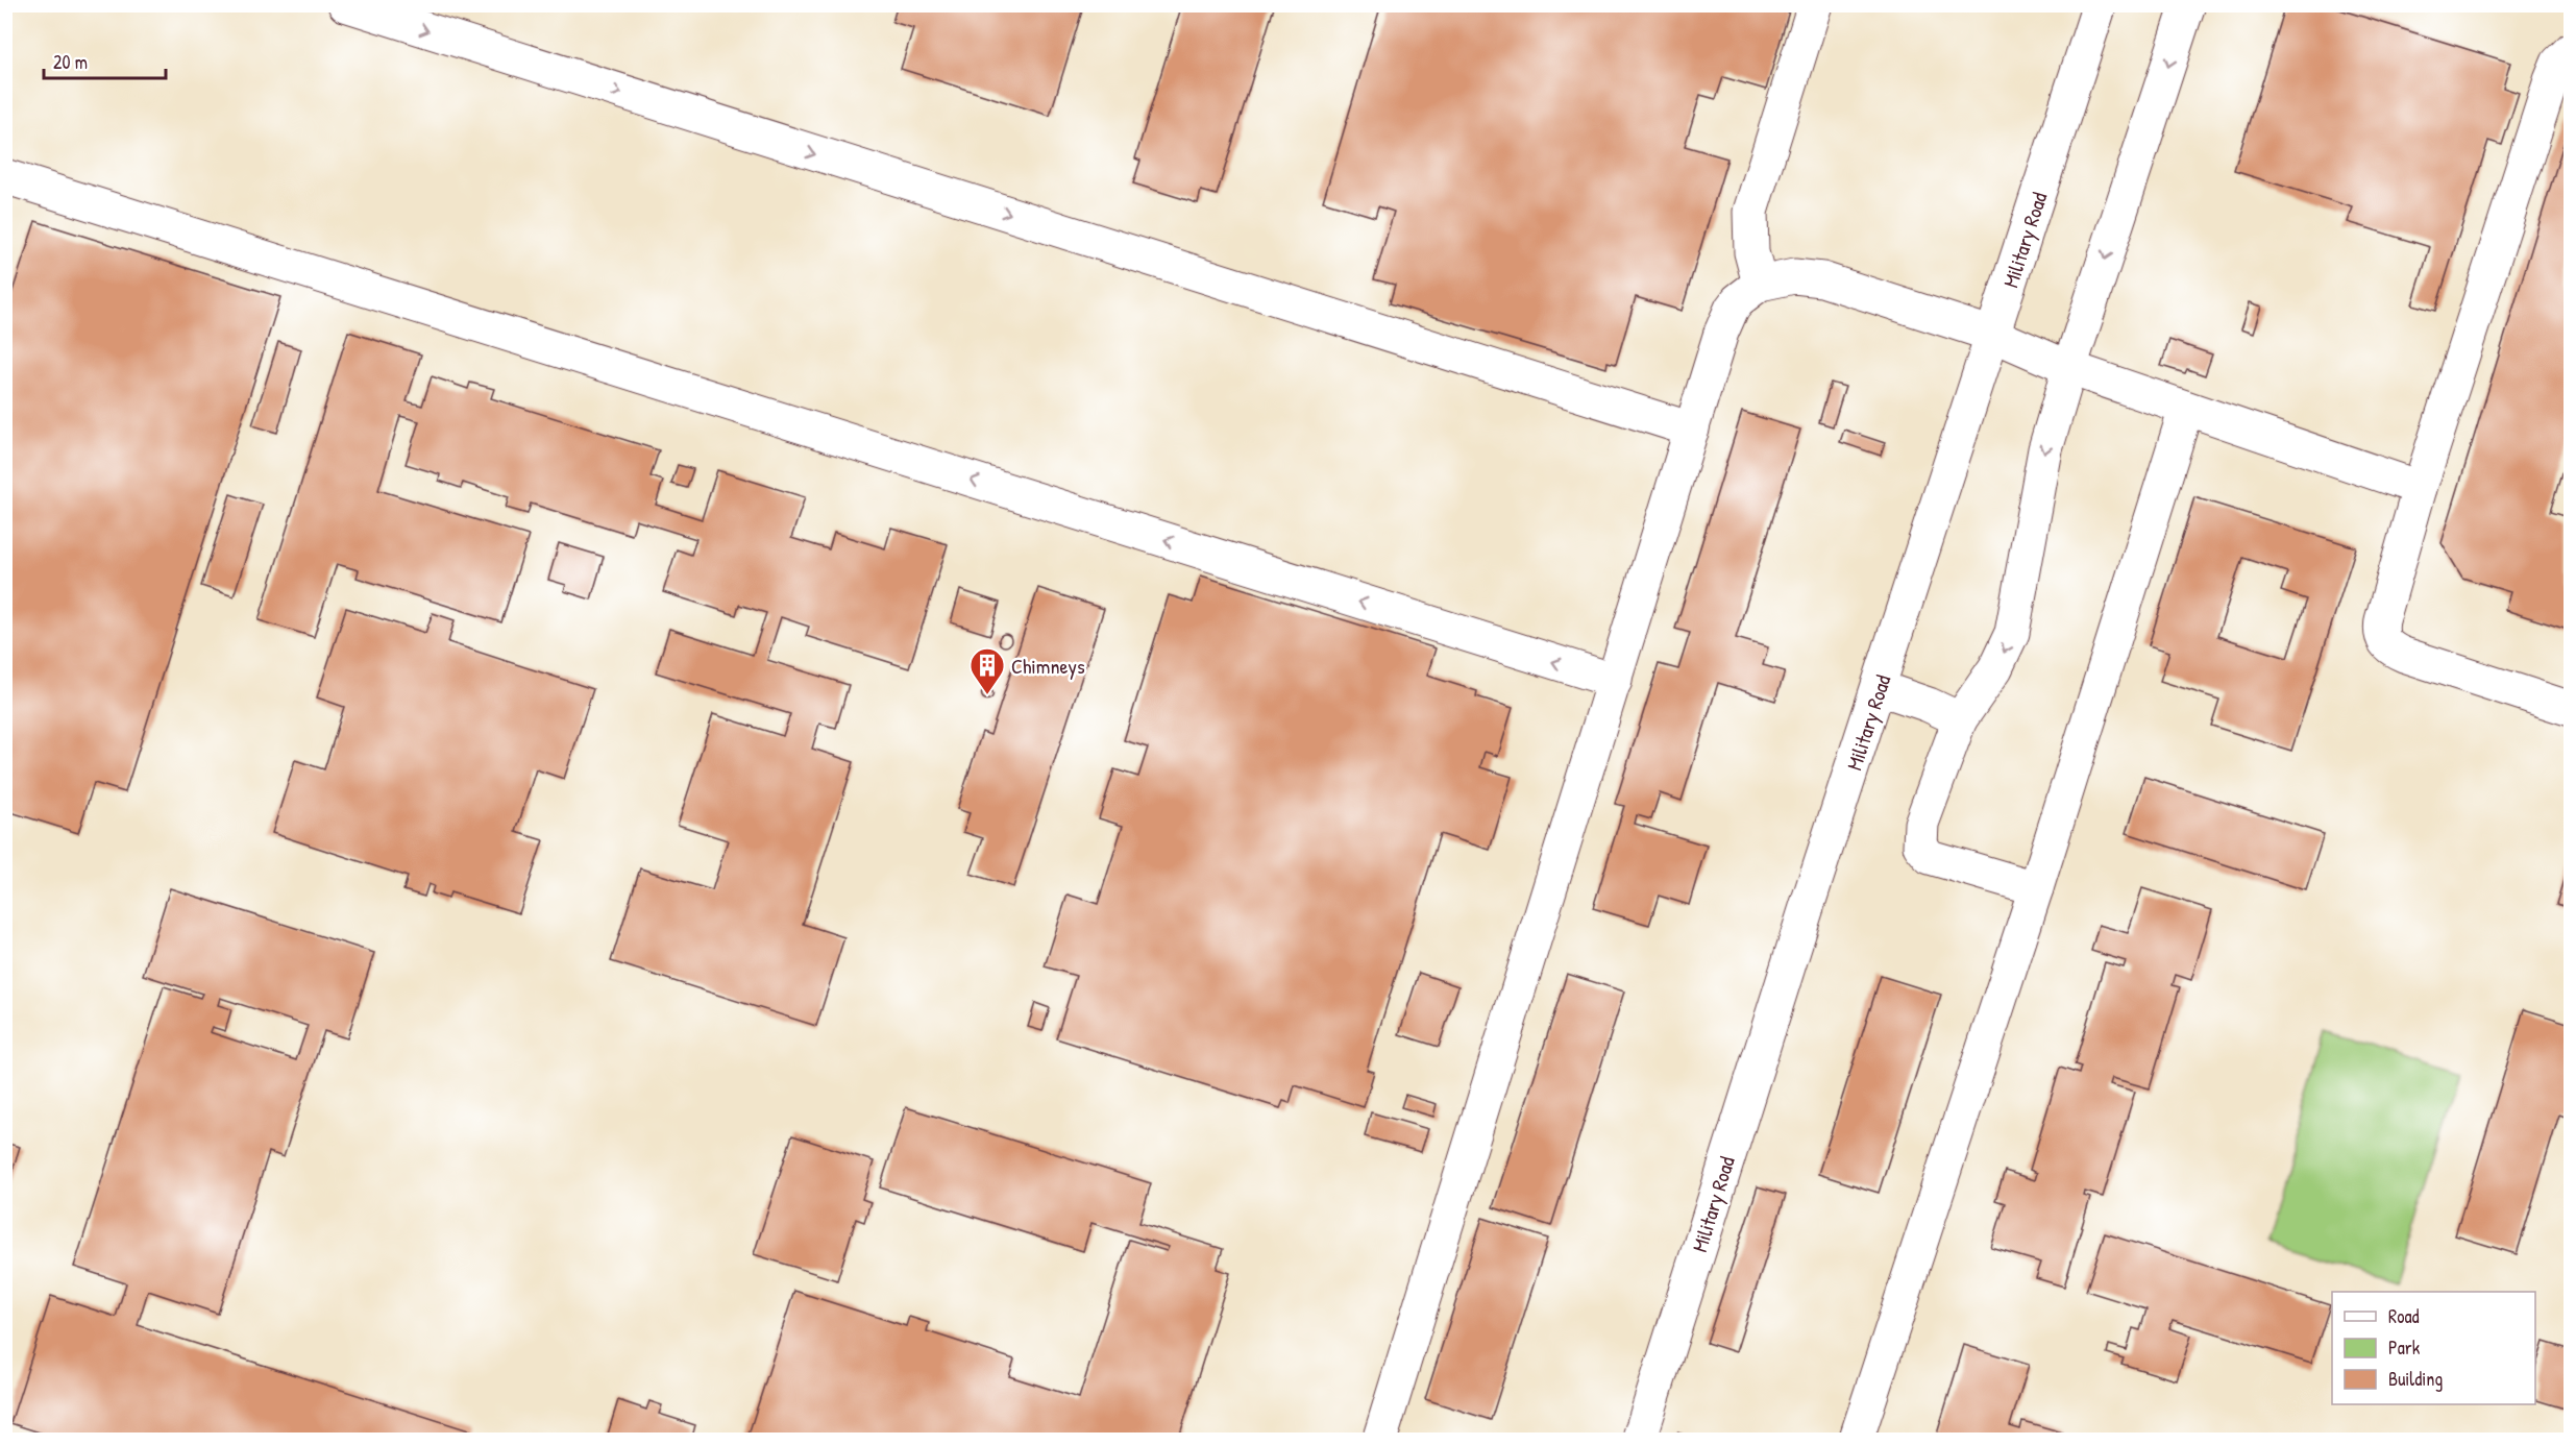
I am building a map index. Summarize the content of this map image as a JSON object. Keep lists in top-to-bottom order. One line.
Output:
{"streets":{"street":["Military Road"]},"places":{"building":["Chimneys"]},"legend":["Road","Park","Building"],"scale_bar":"20 m"}
